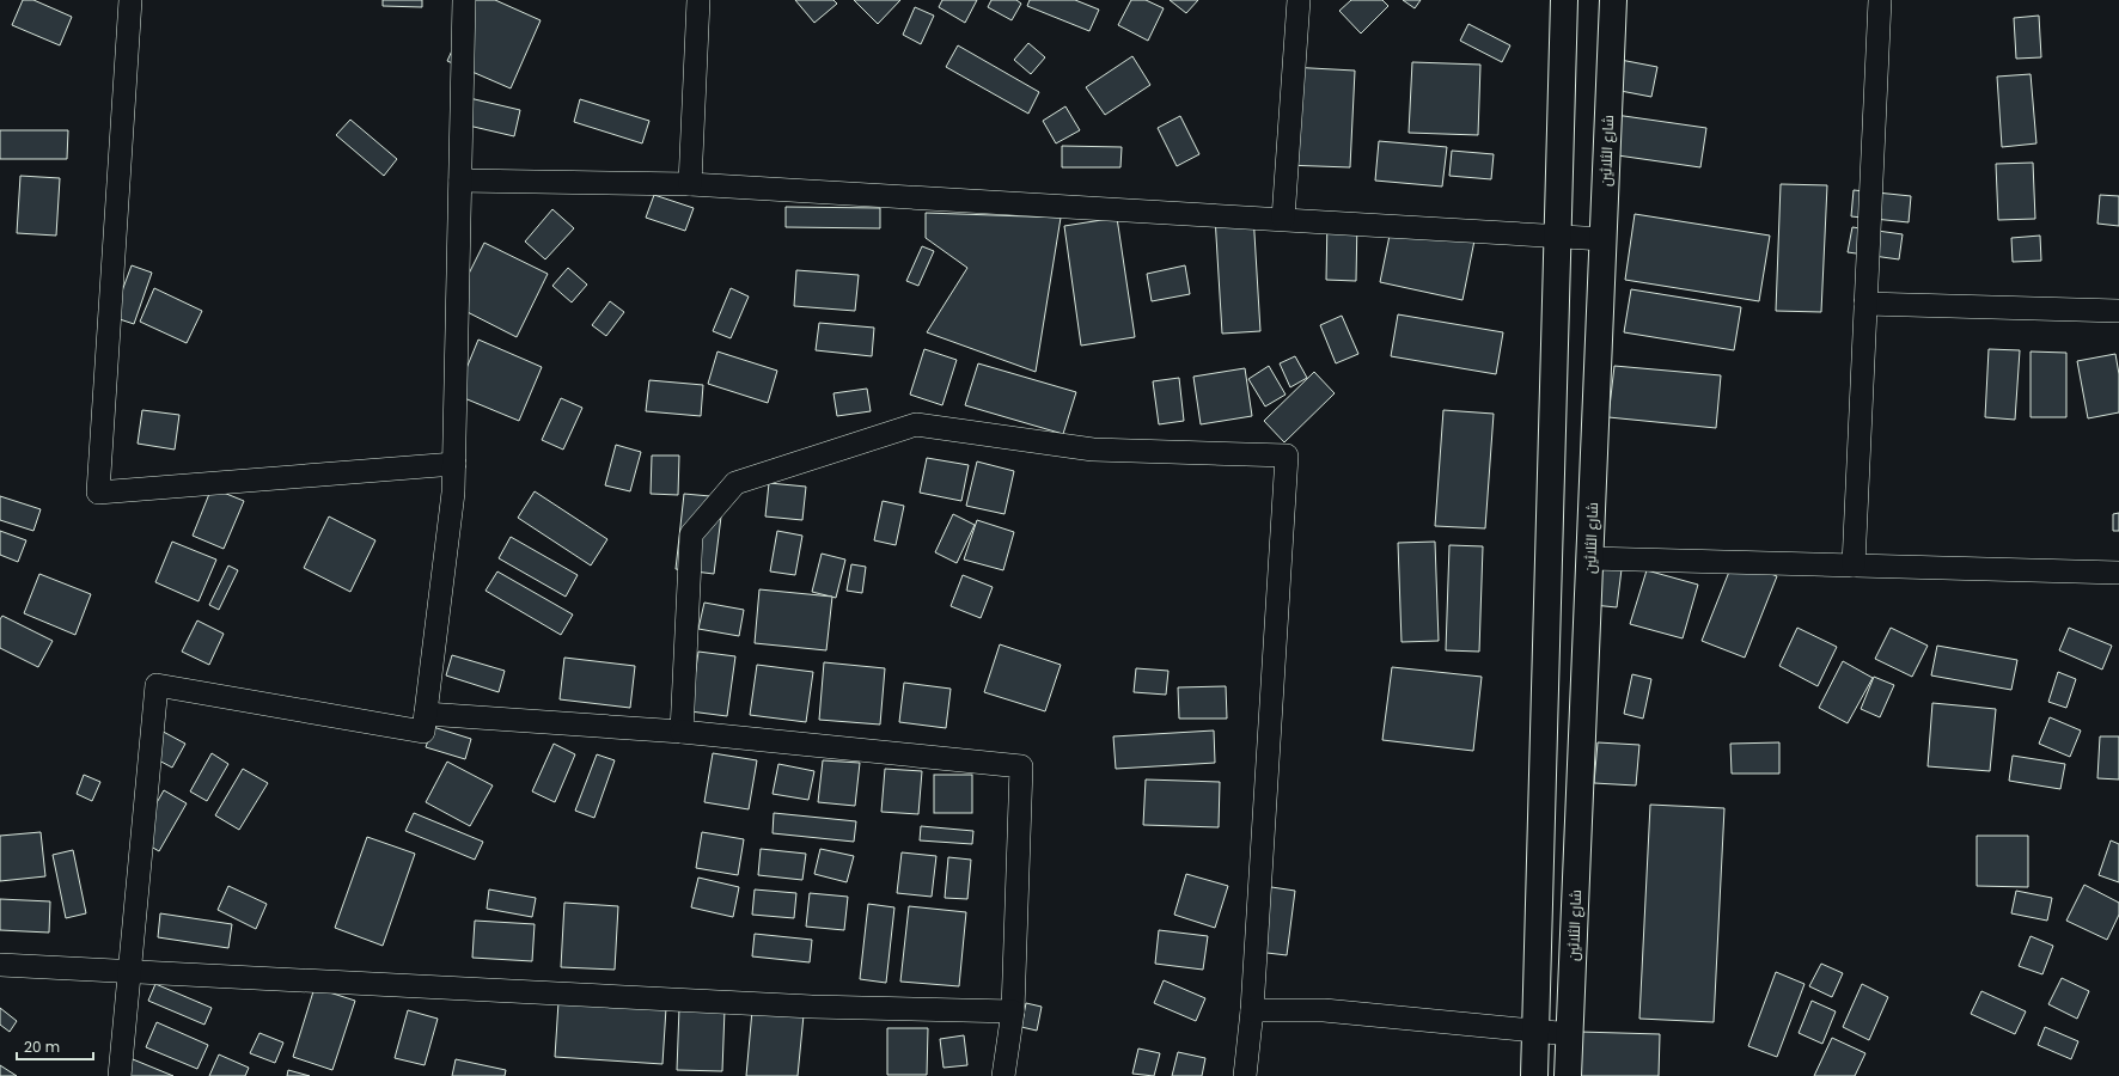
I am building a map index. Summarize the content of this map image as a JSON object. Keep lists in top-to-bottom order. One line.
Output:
{"streets":{"street":["شارع الثلاثين"]},"scale_bar":"20 m"}
